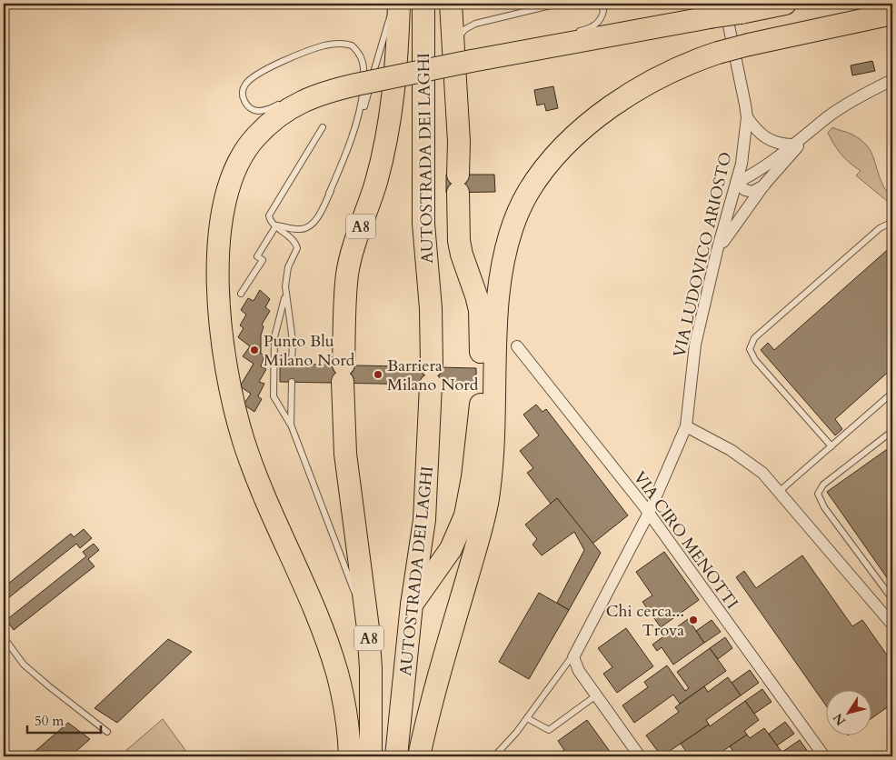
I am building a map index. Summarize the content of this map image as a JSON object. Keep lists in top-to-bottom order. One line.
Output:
{"streets":{"highway":["AUTOSTRADA DEI LAGHI","A8"],"street":["VIA LUDOVICO ARIOSTO","VIA CIRO MENOTTI"]},"crossings":[["AUTOSTRADA DEI LAGHI","A8"],["VIA LUDOVICO ARIOSTO","VIA CIRO MENOTTI"]],"places":["Punto Blu Milano Nord","Barriera Milano Nord","Chi cerca... Trova"],"scale_bar":"50 m","north":"bottom left"}
